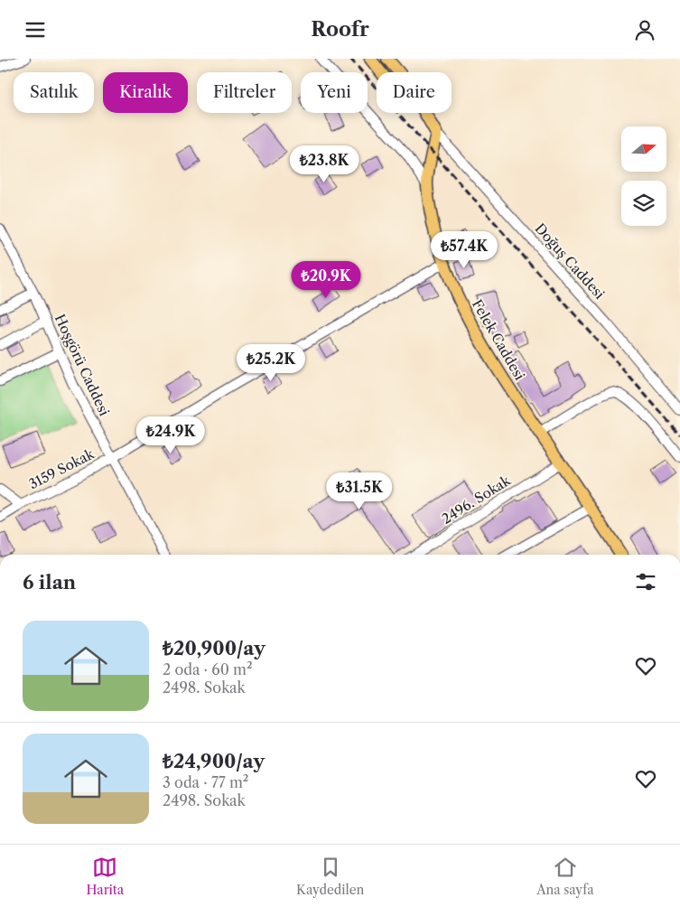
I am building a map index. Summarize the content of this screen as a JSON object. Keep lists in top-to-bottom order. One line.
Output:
{"streets":{"main road":["Felek Caddesi"],"street":["Doğuş Caddesi","Hoşgörü Caddesi","3159 Sokak","2496. Sokak"]},"crossings":[["Doğuş Caddesi","Felek Caddesi"],["Felek Caddesi","3159 Sokak"],["Felek Caddesi","2496. Sokak"],["Hoşgörü Caddesi","3159 Sokak"]],"north":"right","page":{"header":"Roofr","chip":["Satılık","Kiralık","Filtreler","Yeni","Daire"],"price":["₺23.8K","₺57.4K","₺20.9K","₺25.2K","₺24.9K","₺31.5K"],"heading":"6 ilan","list":[{"name":"₺20,900/ay","note":"2 oda · 60 m² · 2498. Sokak"},{"name":"₺24,900/ay","note":"3 oda · 77 m² · 2498. Sokak"}],"tabs":["Harita","Kaydedilen","Ana sayfa"]}}
